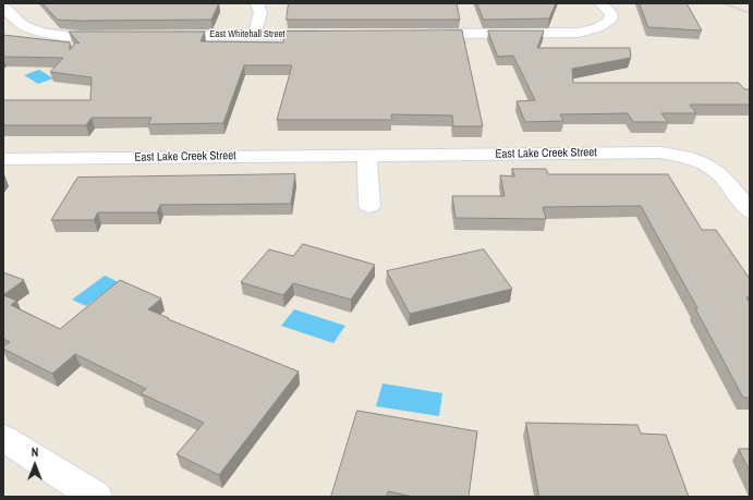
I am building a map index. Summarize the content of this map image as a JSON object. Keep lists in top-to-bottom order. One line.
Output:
{"streets":{"street":["East Whitehall Street","East Lake Creek Street"]},"north":"top"}
